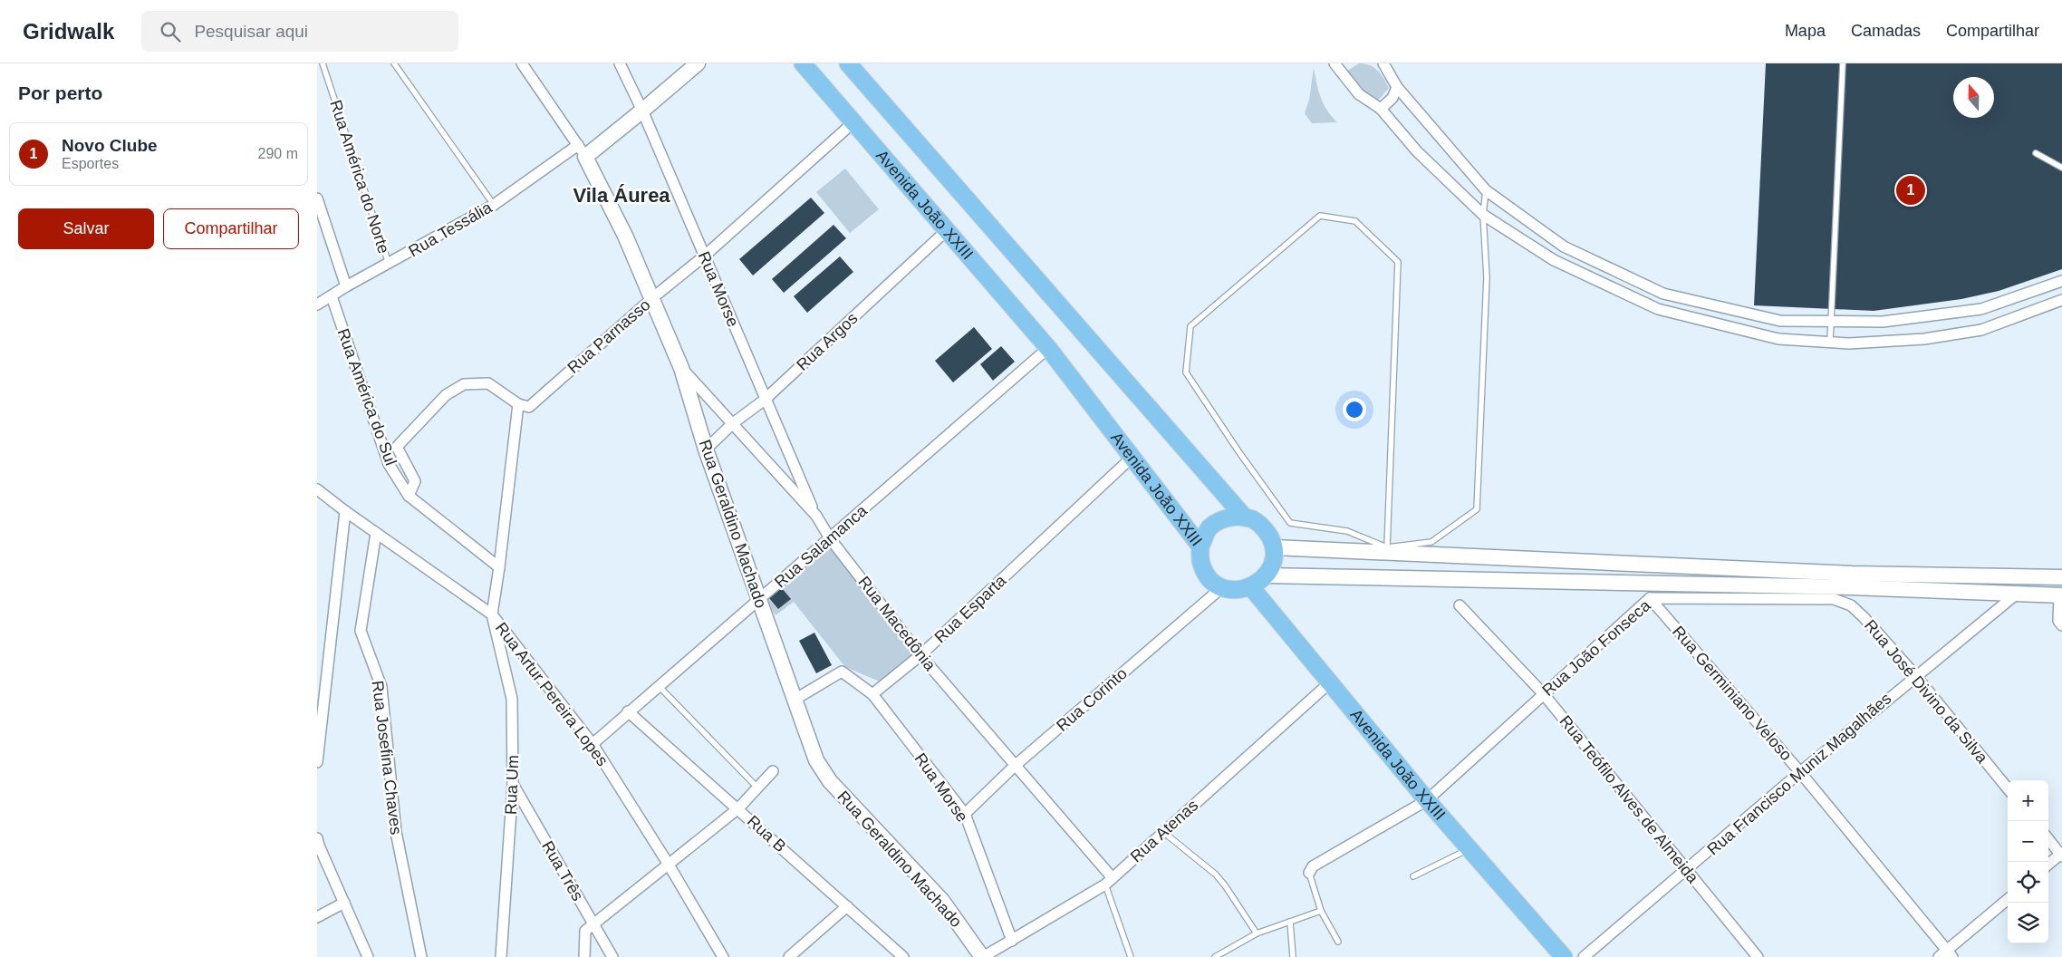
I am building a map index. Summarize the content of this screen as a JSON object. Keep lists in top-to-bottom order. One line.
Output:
{"streets":{"main road":["Avenida João XXIII"],"street":["Rua Tessália","Rua Morse","Rua Parnasso","Rua Argos","Rua América do Sul","Rua Geraldino Machado","Rua Salamanca","Rua Esparta","Rua Macedônia","Rua João Fonseca","Rua José Divino da Silva","Rua Germiniano Veloso","Rua Artur Pereira Lopes","Rua Corinto","Rua Josefina Chaves","Rua Francisco Muniz Magalhães","Rua Um","Rua Teófilo Alves de Almeida","Rua Atenas","Rua B","Rua Três"],"lane":["Rua América do Norte"]},"crossings":[["Rua América do Norte","Rua Tessália"],["Avenida João XXIII","Rua Parnasso"],["Avenida João XXIII","Rua Argos"],["Avenida João XXIII","Rua Salamanca"],["Avenida João XXIII","Rua Esparta"],["Avenida João XXIII","Rua João Fonseca"],["Avenida João XXIII","Rua Corinto"],["Avenida João XXIII","Rua Atenas"],["Rua Tessália","Rua Morse"],["Rua Tessália","Rua América do Sul"],["Rua Tessália","Rua Geraldino Machado"],["Rua Morse","Rua Parnasso"],["Rua Morse","Rua Argos"],["Rua Morse","Rua Esparta"],["Rua Morse","Rua Macedônia"],["Rua Morse","Rua Corinto"],["Rua Morse","Rua Atenas"],["Rua Parnasso","Rua Geraldino Machado"],["Rua Argos","Rua Geraldino Machado"],["Rua Argos","Rua Macedônia"],["Rua Geraldino Machado","Rua Salamanca"],["Rua Geraldino Machado","Rua Macedônia"],["Rua Geraldino Machado","Rua Atenas"],["Rua Salamanca","Rua Macedônia"],["Rua Salamanca","Rua Artur Pereira Lopes"],["Rua Salamanca","Rua B"],["Rua Esparta","Rua Macedônia"],["Rua Macedônia","Rua Corinto"],["Rua Macedônia","Rua Atenas"],["Rua João Fonseca","Rua José Divino da Silva"],["Rua João Fonseca","Rua Germiniano Veloso"],["Rua João Fonseca","Rua Teófilo Alves de Almeida"],["Rua José Divino da Silva","Rua Francisco Muniz Magalhães"],["Rua Germiniano Veloso","Rua Francisco Muniz Magalhães"],["Rua Artur Pereira Lopes","Rua Josefina Chaves"],["Rua Artur Pereira Lopes","Rua Um"],["Rua Francisco Muniz Magalhães","Rua Teófilo Alves de Almeida"],["Rua Um","Rua Três"]],"districts":["Vila Áurea"],"north":"top","page":{"header":"Gridwalk","search":"Pesquisar aqui","nav":["Mapa","Camadas","Compartilhar"],"heading":"Por perto","list":[{"mark":"1","name":"Novo Clube","note":"Esportes","value":"290 m"}],"pins":"1","buttons":["Salvar","Compartilhar"],"map_buttons":["+","−"]}}
